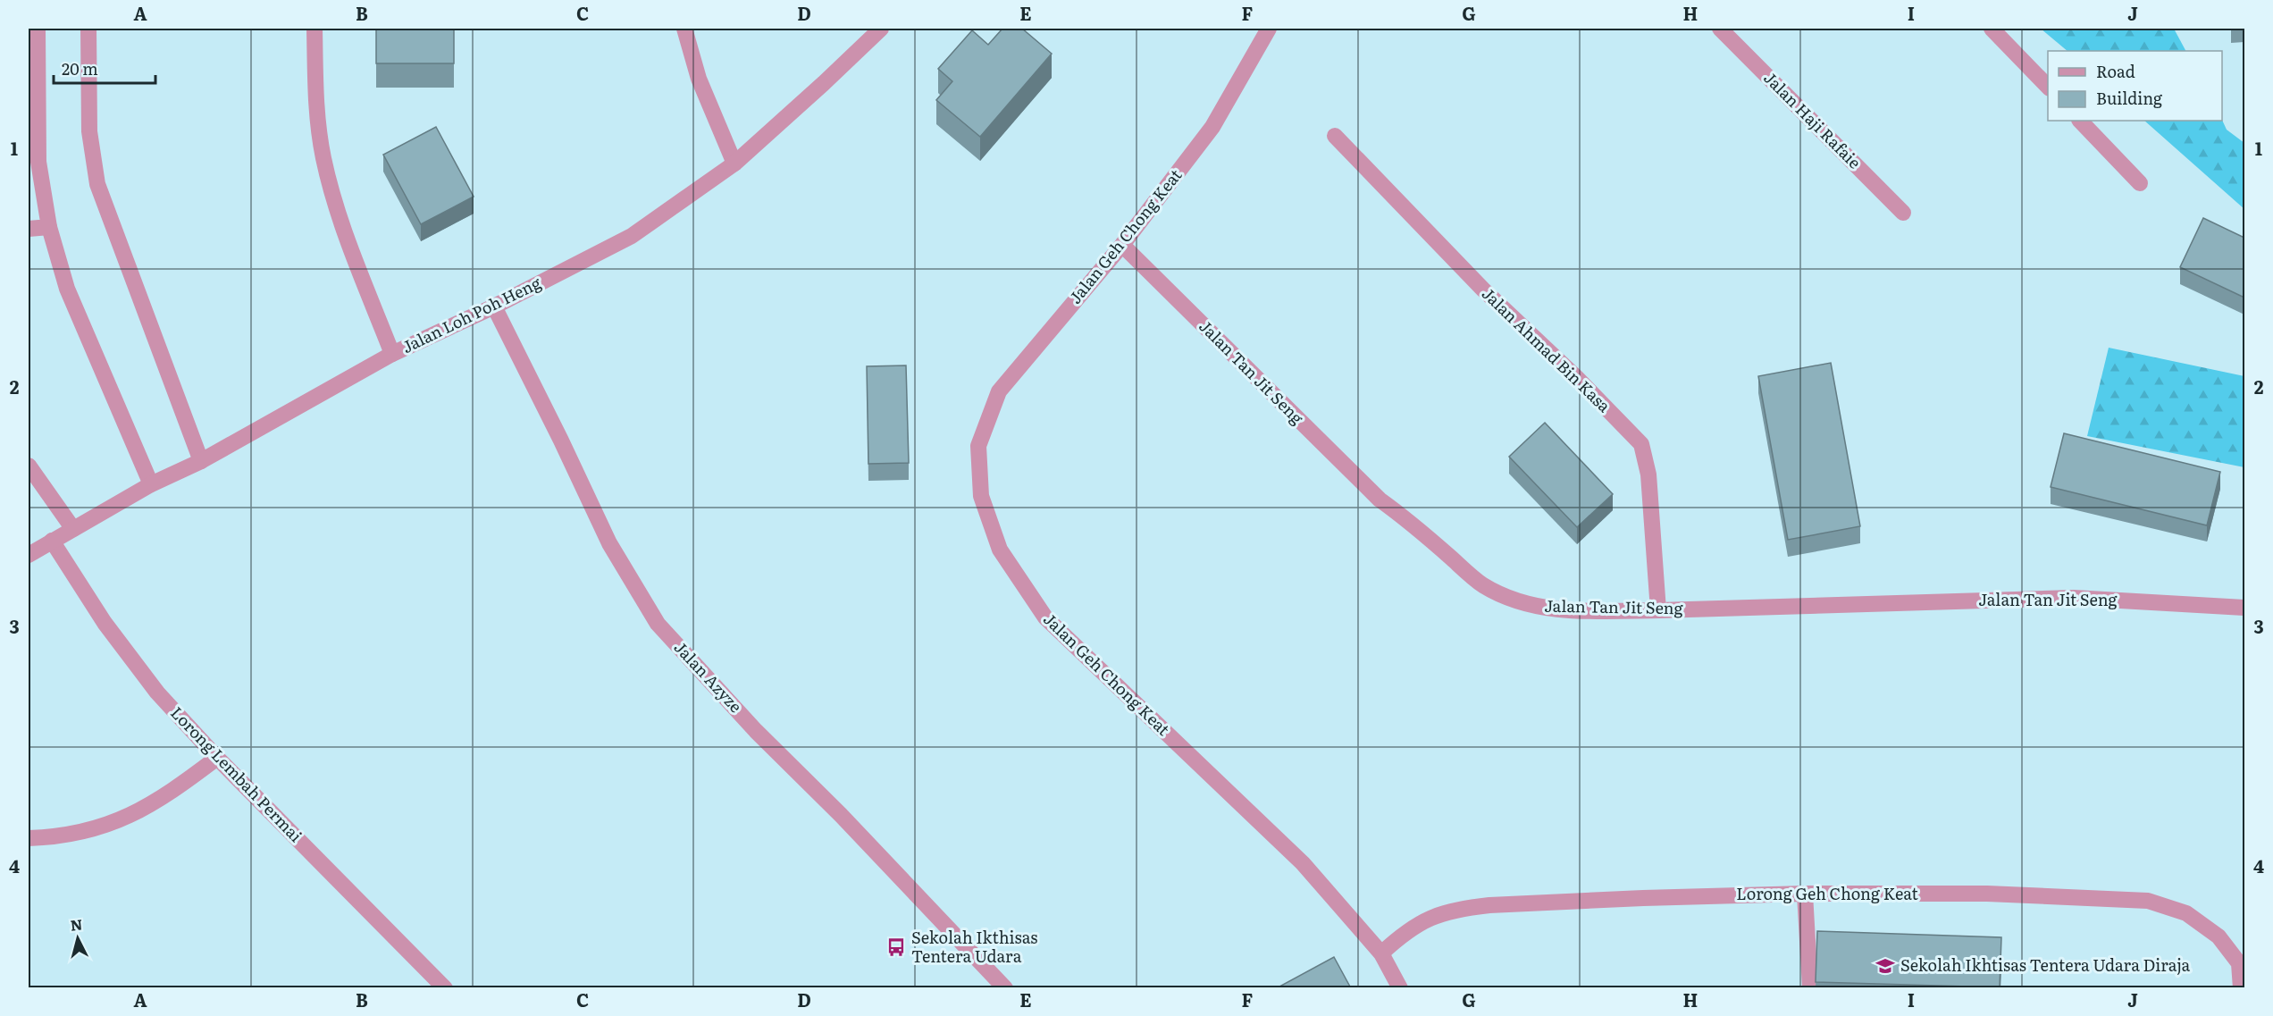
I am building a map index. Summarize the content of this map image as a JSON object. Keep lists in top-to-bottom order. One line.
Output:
{"streets":{"street":["Jalan Haji Rafaie","Jalan Geh Chong Keat","Jalan Loh Poh Heng","Jalan Ahmad Bin Kasa","Jalan Tan Jit Seng","Jalan Azyze","Lorong Lembah Permai","Lorong Geh Chong Keat"]},"crossings":[["Jalan Geh Chong Keat","Jalan Tan Jit Seng"],["Jalan Geh Chong Keat","Lorong Geh Chong Keat"],["Jalan Loh Poh Heng","Jalan Azyze"],["Jalan Loh Poh Heng","Lorong Lembah Permai"],["Jalan Ahmad Bin Kasa","Jalan Tan Jit Seng"]],"places":{"bus stop":["Sekolah Ikthisas Tentera Udara"],"school or university":["Sekolah Ikhtisas Tentera Udara Diraja"]},"legend":["Road","Building"],"scale_bar":"20 m","north":"top","grid":{"columns":["A","B","C","D","E","F","G","H","I","J"],"rows":["1","2","3","4"]}}
